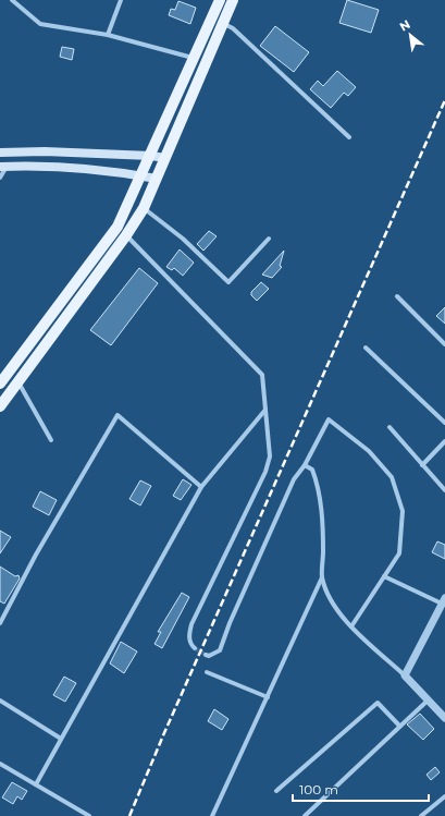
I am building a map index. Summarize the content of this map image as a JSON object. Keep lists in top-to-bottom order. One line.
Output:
{"scale_bar":"100 m","north":"top left"}
